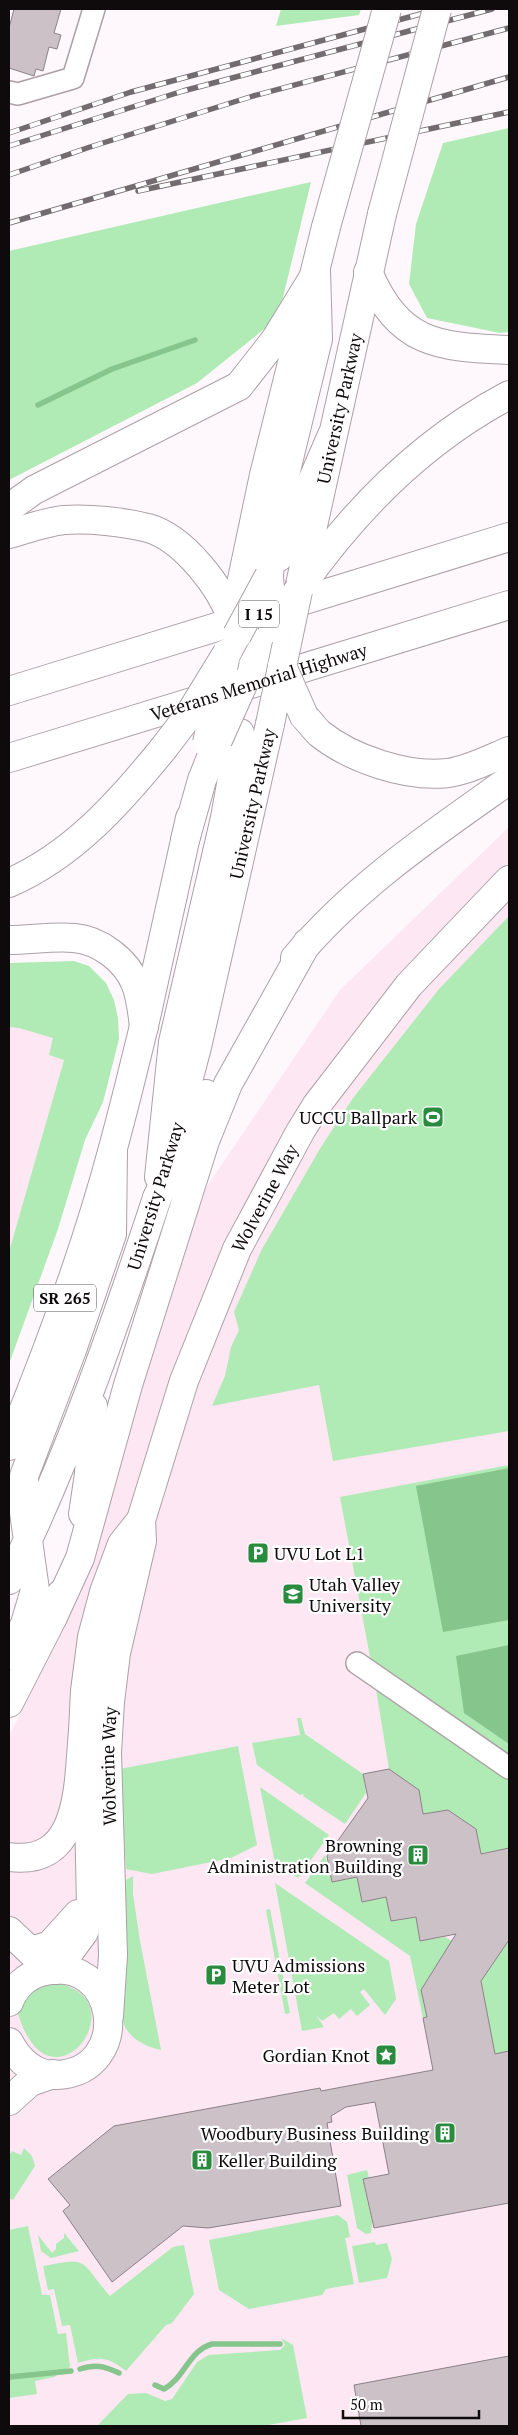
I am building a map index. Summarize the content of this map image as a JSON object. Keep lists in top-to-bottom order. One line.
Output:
{"streets":{"main road":["University Parkway","I 15","Veterans Memorial Highway","Wolverine Way","SR 265"]},"places":{"sports":["UCCU Ballpark"],"parking":["UVU Lot L1","UVU Admissions Meter Lot"],"school or university":["Utah Valley University"],"building":["Browning Administration Building","Woodbury Business Building","Keller Building"],"place":["Gordian Knot"]},"scale_bar":"50 m"}
